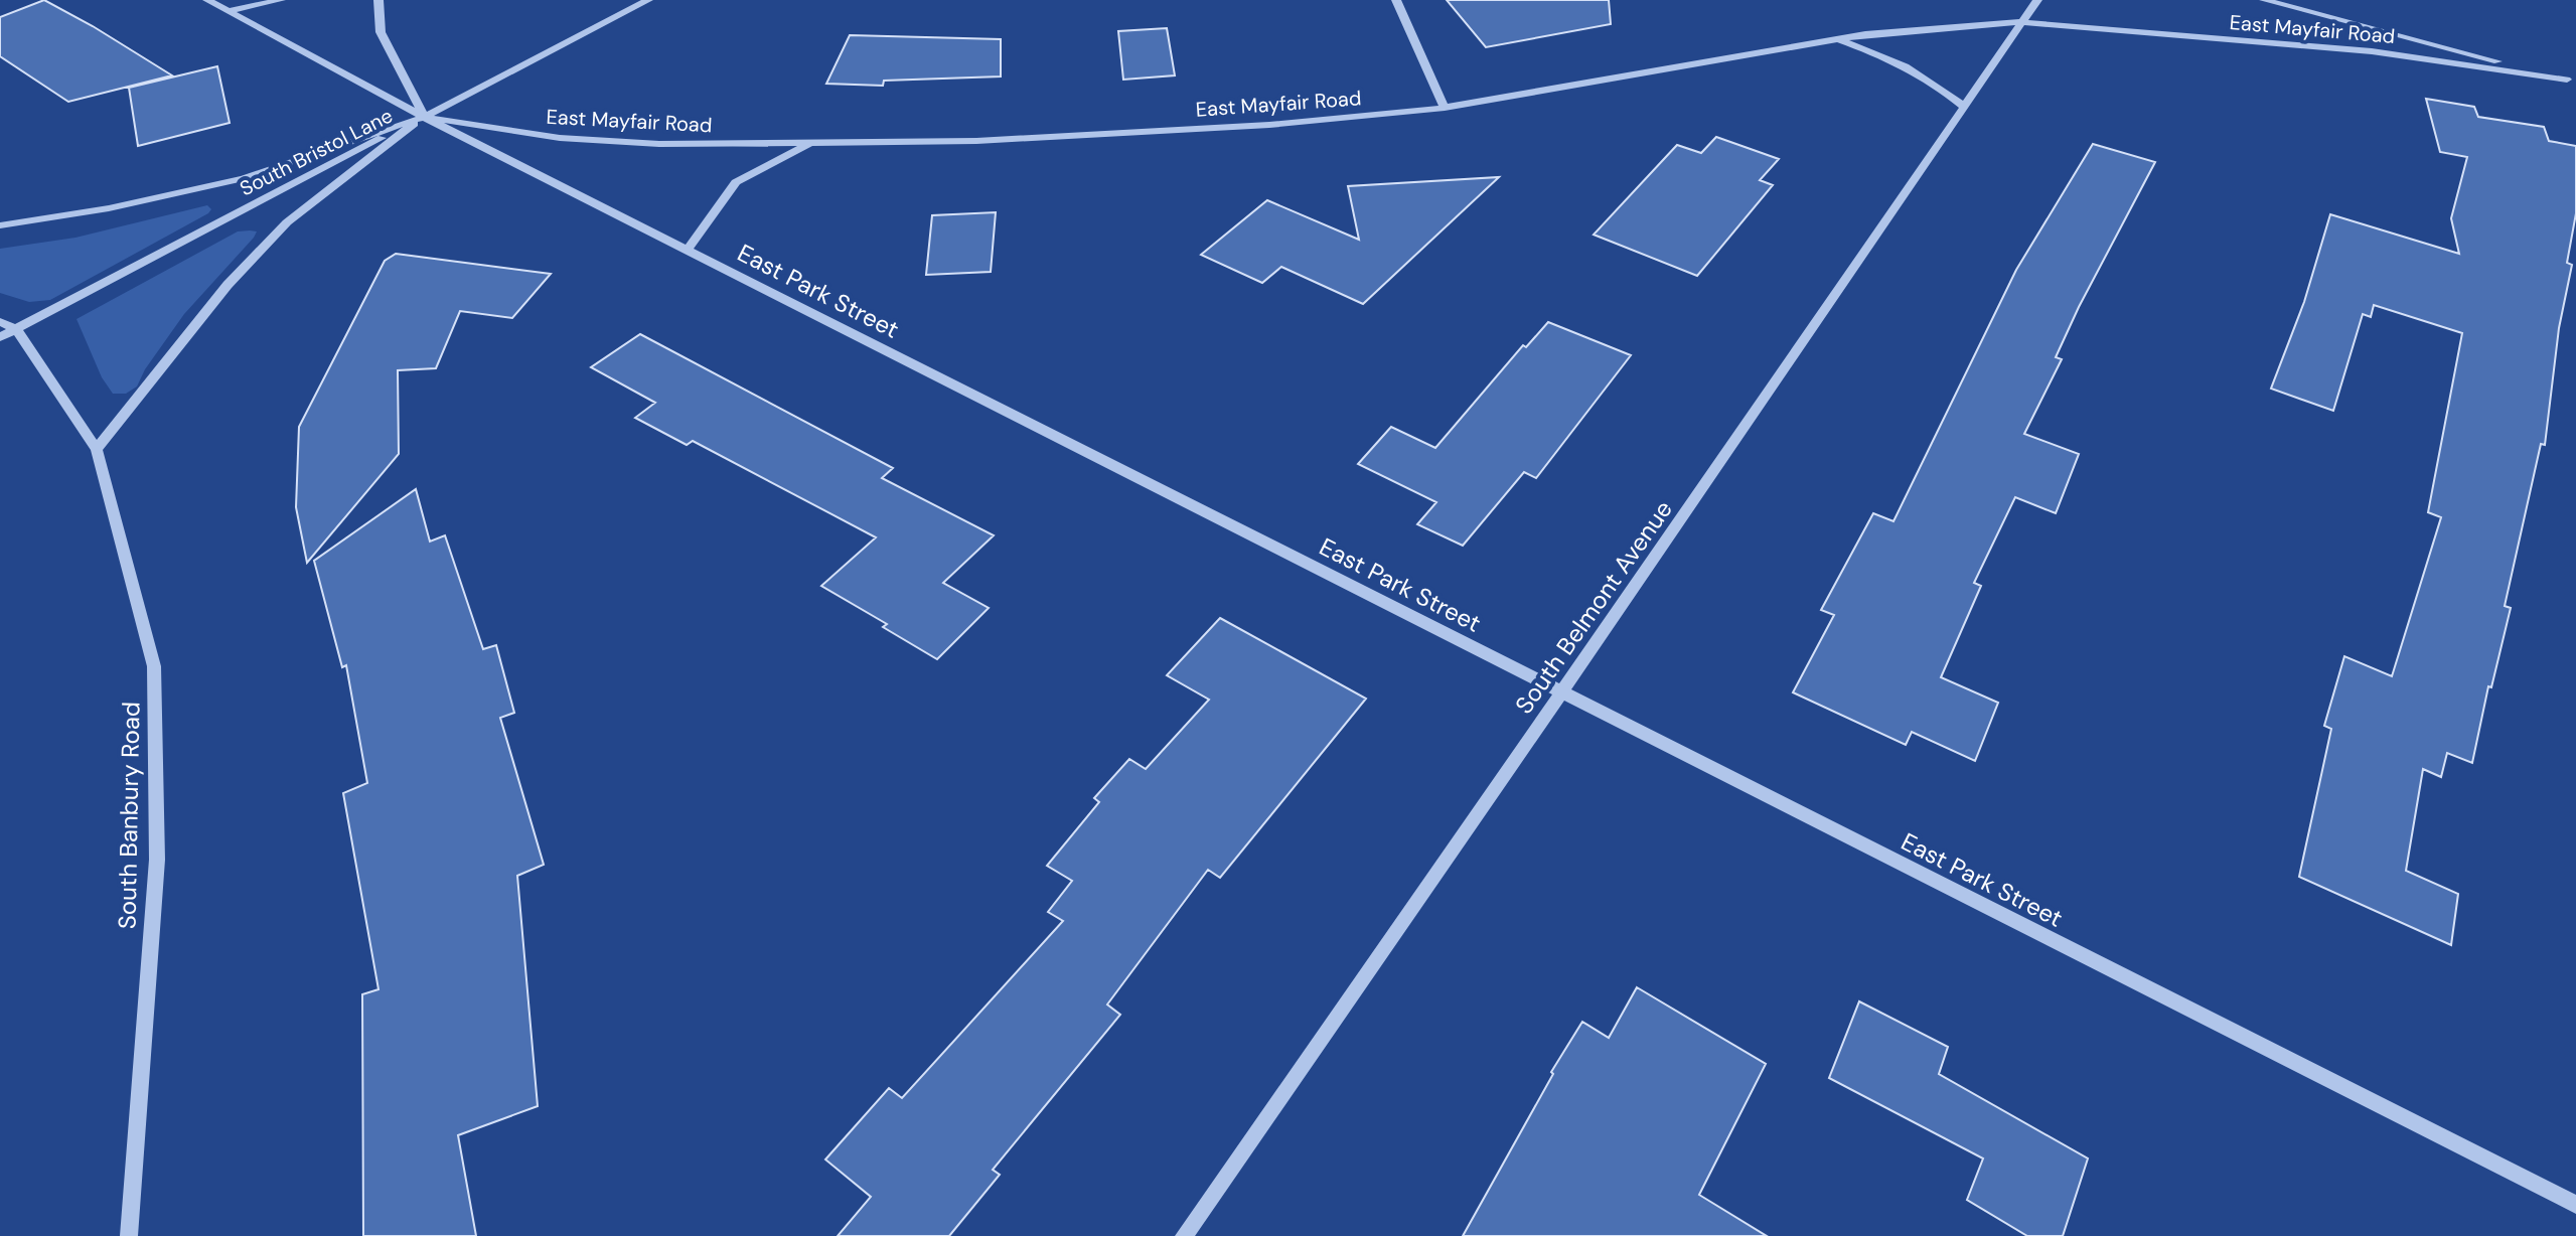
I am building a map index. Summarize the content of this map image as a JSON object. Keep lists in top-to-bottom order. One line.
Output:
{"streets":{"street":["East Mayfair Road","South Bristol Lane","East Park Street","South Belmont Avenue","South Banbury Road"]},"crossings":[["East Mayfair Road","South Bristol Lane"],["East Mayfair Road","East Park Street"],["East Mayfair Road","South Belmont Avenue"],["South Bristol Lane","East Park Street"],["South Bristol Lane","South Banbury Road"],["East Park Street","South Belmont Avenue"]]}
